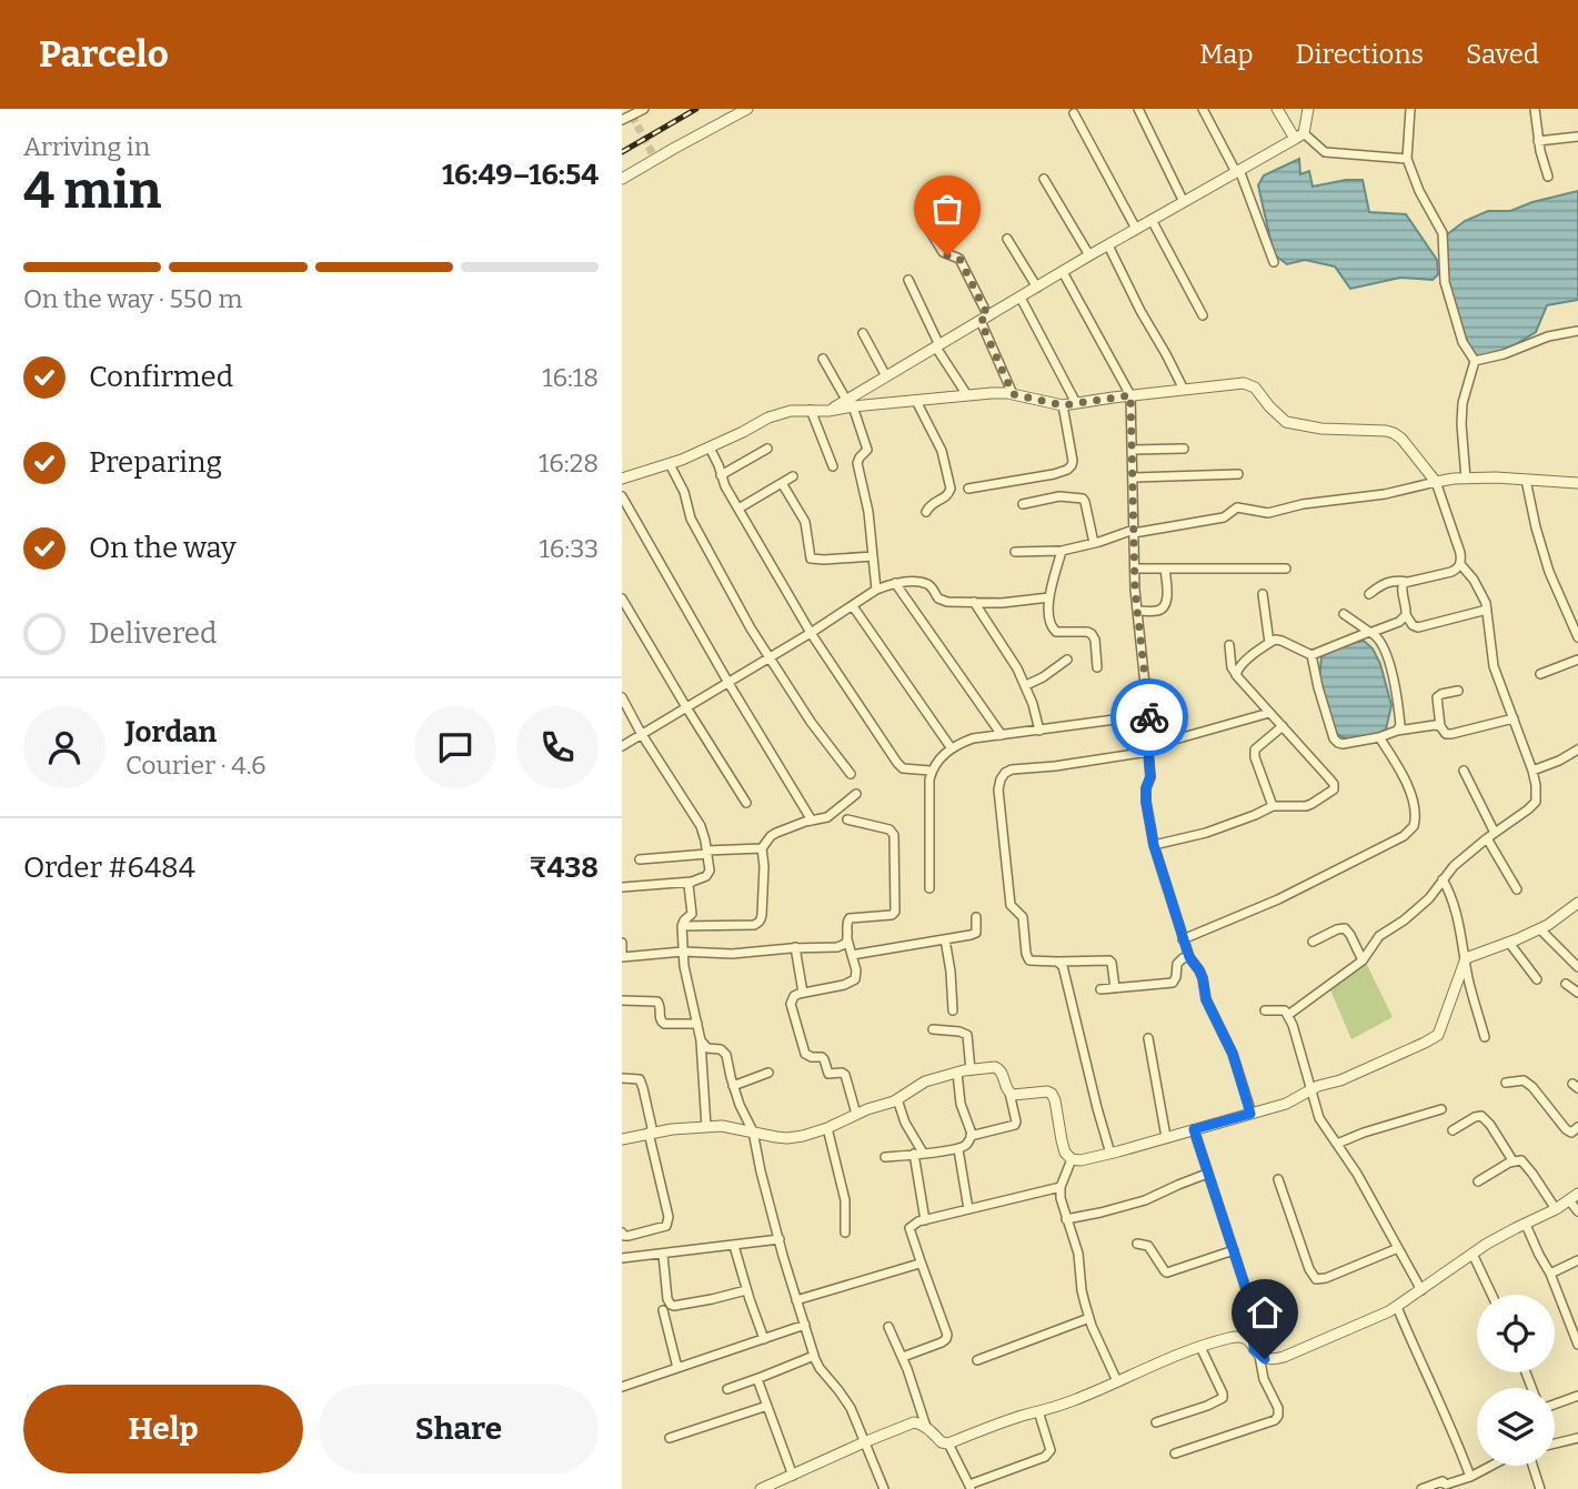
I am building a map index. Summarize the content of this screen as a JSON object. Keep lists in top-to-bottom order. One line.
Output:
{"page":{"header":"Parcelo","nav":["Map","Directions","Saved"],"heading":["4 min","Arriving in","16:49–16:54"],"panel":["Jordan","Courier · 4.6","Order #6484","₹438"],"bar":"On the way · 550 m","list":[["Confirmed","16:18"],["Preparing","16:28"],["On the way","16:33"],"Delivered"],"buttons":["Help","Share"]}}
